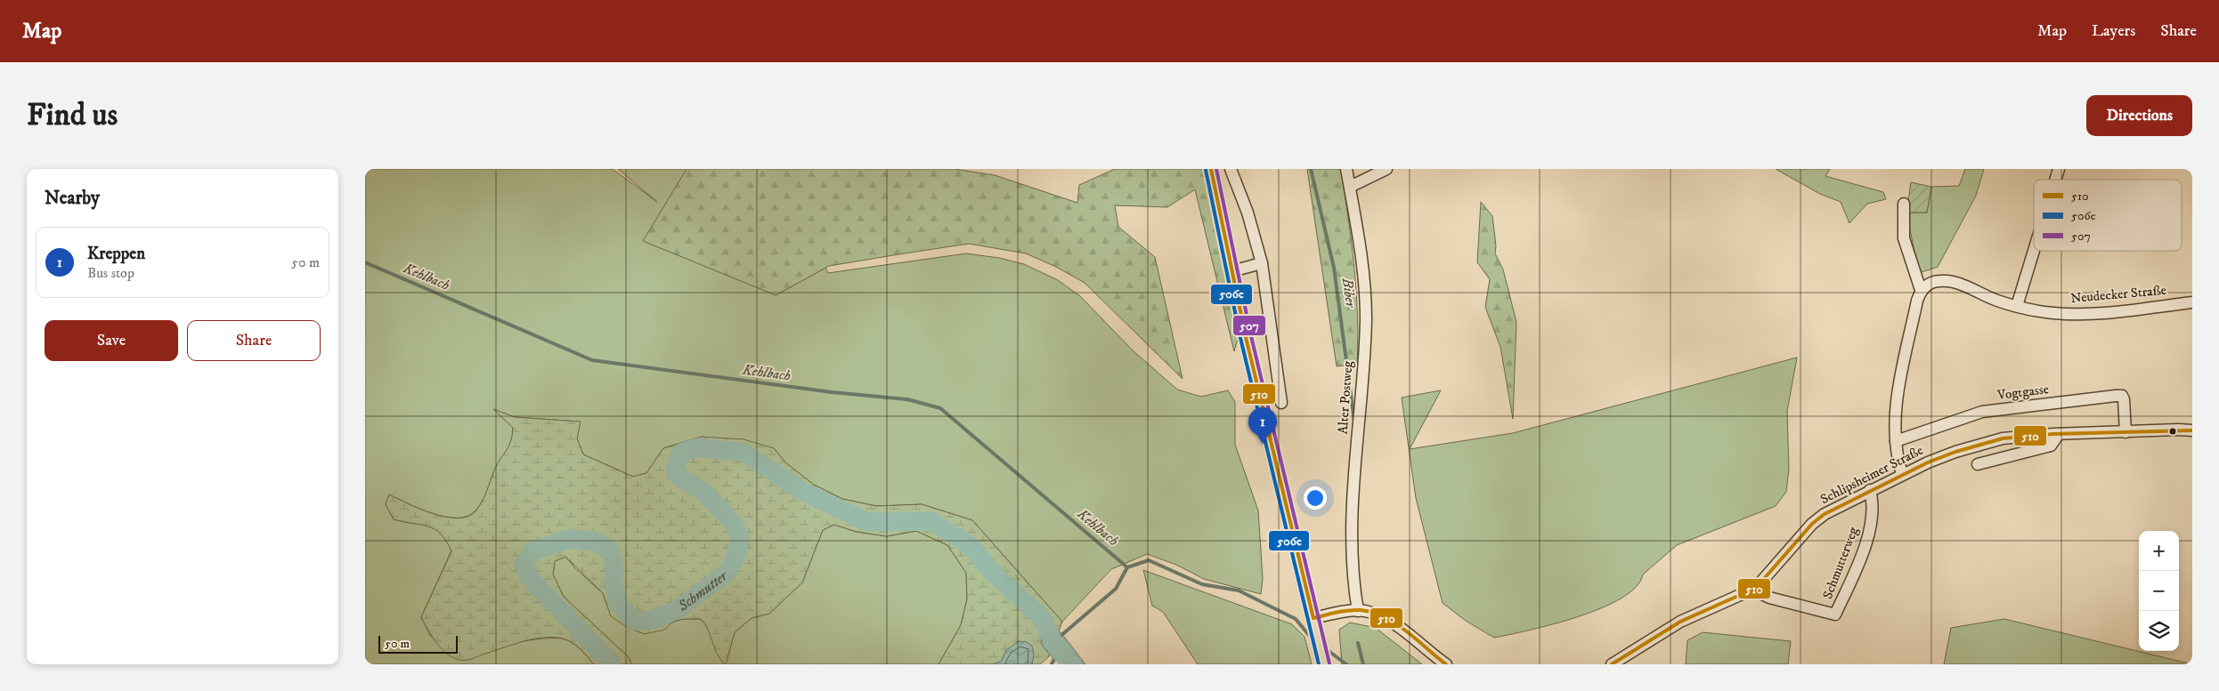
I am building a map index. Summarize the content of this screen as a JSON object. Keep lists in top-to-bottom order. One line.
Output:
{"streets":{"street":["Neudecker Straße","Vogtgasse","Alter Postweg","Schlipsheimer Straße","Schmutterweg"]},"crossings":[["Vogtgasse","Schlipsheimer Straße"],["Schlipsheimer Straße","Schmutterweg"]],"water":["Kehlbach","Biber","Schmutter"],"lines":["transit line 510","transit line 507","transit line 506e"],"legend":["510","506e","507"],"scale_bar":"50 m","page":{"header":"Map","nav":["Map","Layers","Share"],"buttons":["Directions",["Save","Share"]],"title":"Find us","heading":"Nearby","list":[{"mark":"1","name":"Kreppen","note":"Bus stop","value":"50 m"}],"pins":"1","map_buttons":["+","−"],"scale":"50 m"}}
